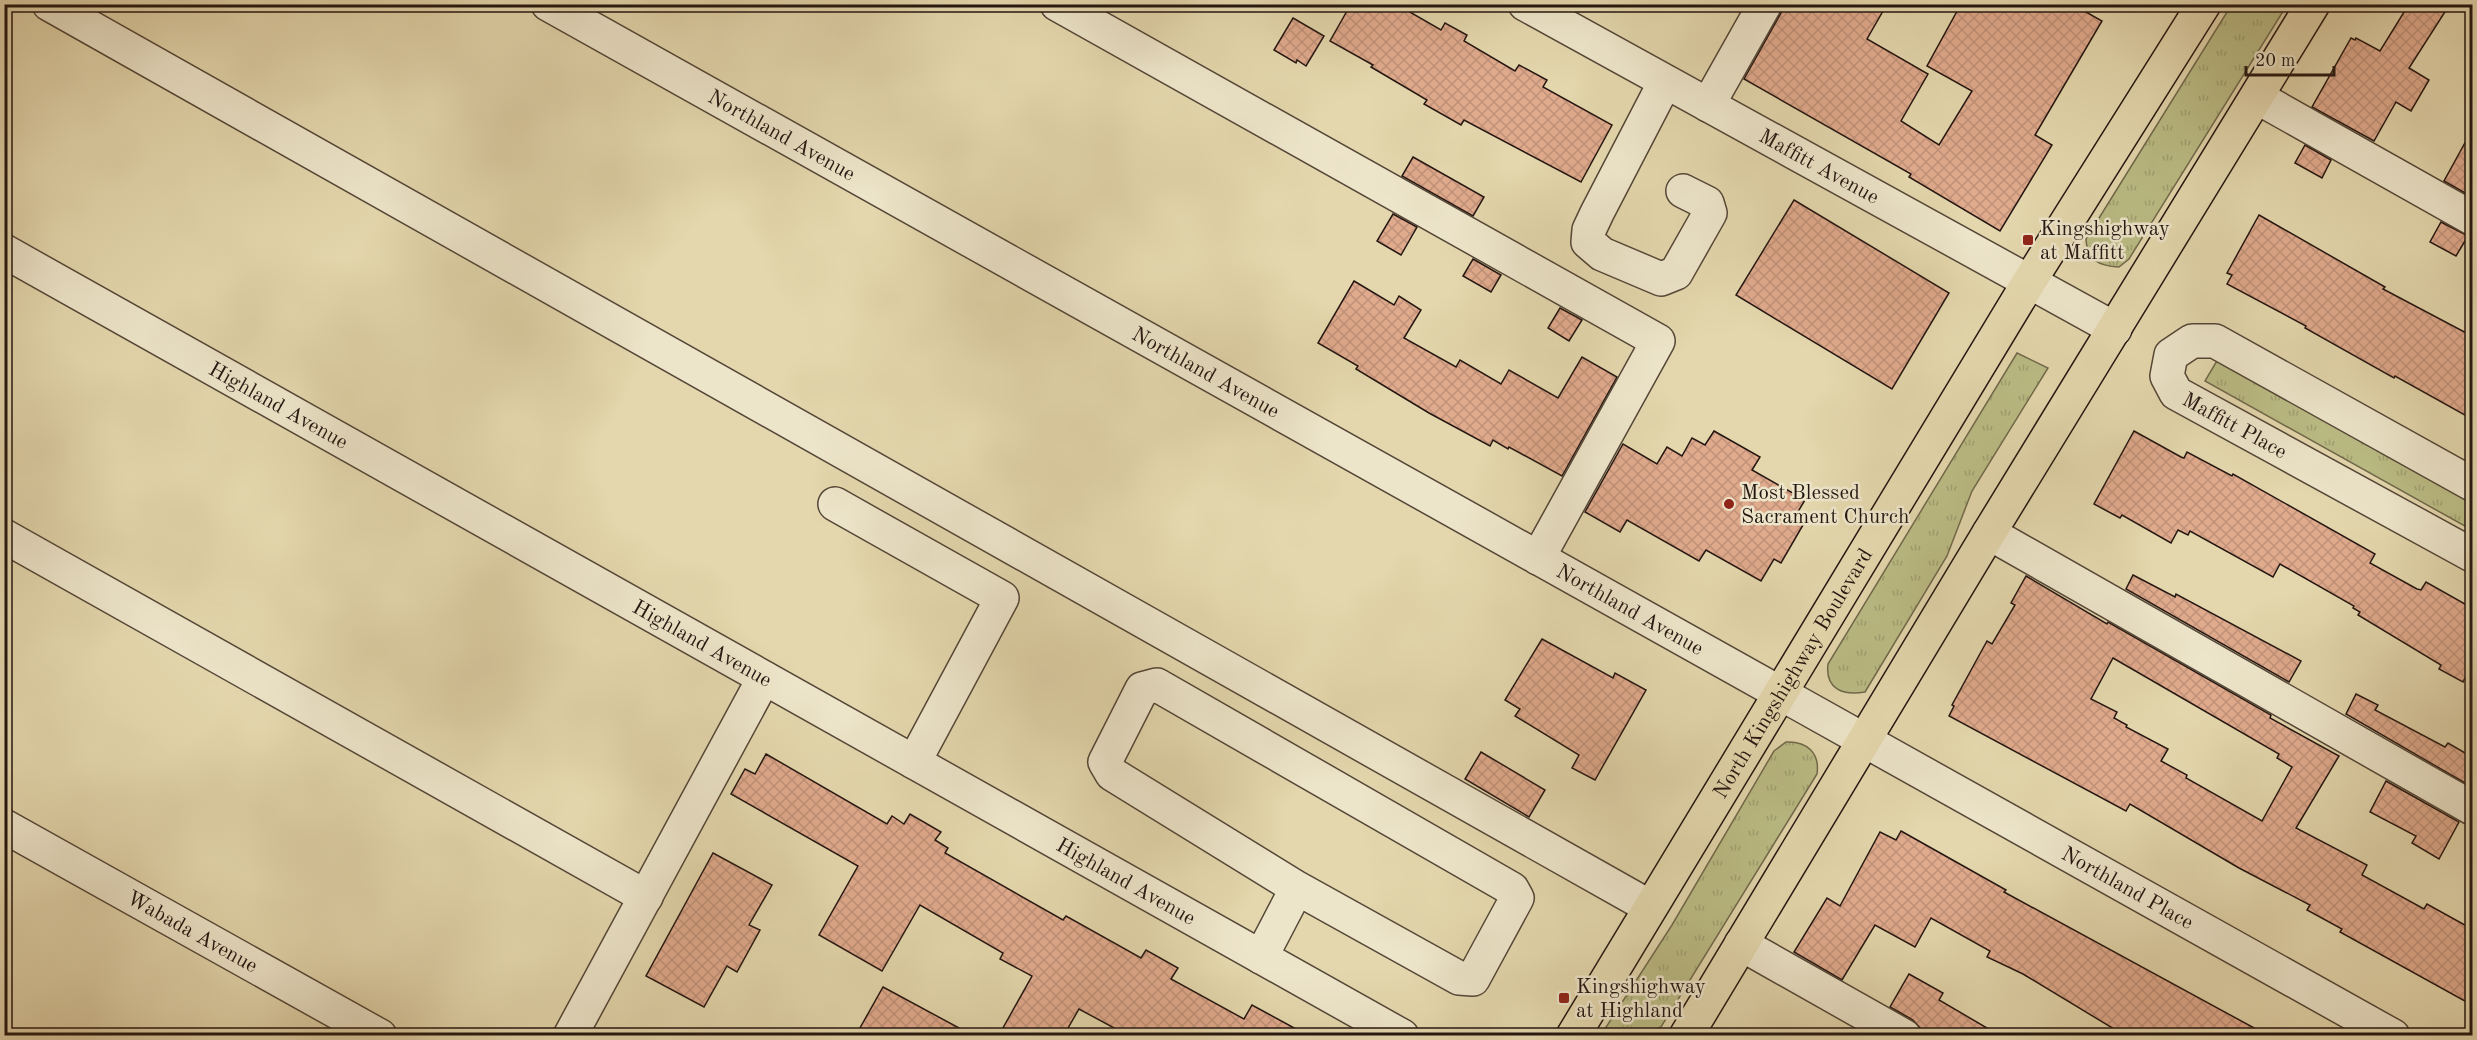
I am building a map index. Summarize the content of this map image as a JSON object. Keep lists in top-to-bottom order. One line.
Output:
{"streets":{"main road":["North Kingshighway Boulevard"],"street":["Northland Avenue","Maffitt Avenue","Highland Avenue","Maffitt Place","Northland Place","Wabada Avenue"]},"crossings":[["Northland Avenue","North Kingshighway Boulevard"],["Northland Avenue","Northland Place"],["Maffitt Avenue","North Kingshighway Boulevard"]],"places":{"transit":["Kingshighway at Maffitt","Kingshighway at Highland"],"other":["Most Blessed Sacrament Church"]},"scale_bar":"20 m"}
